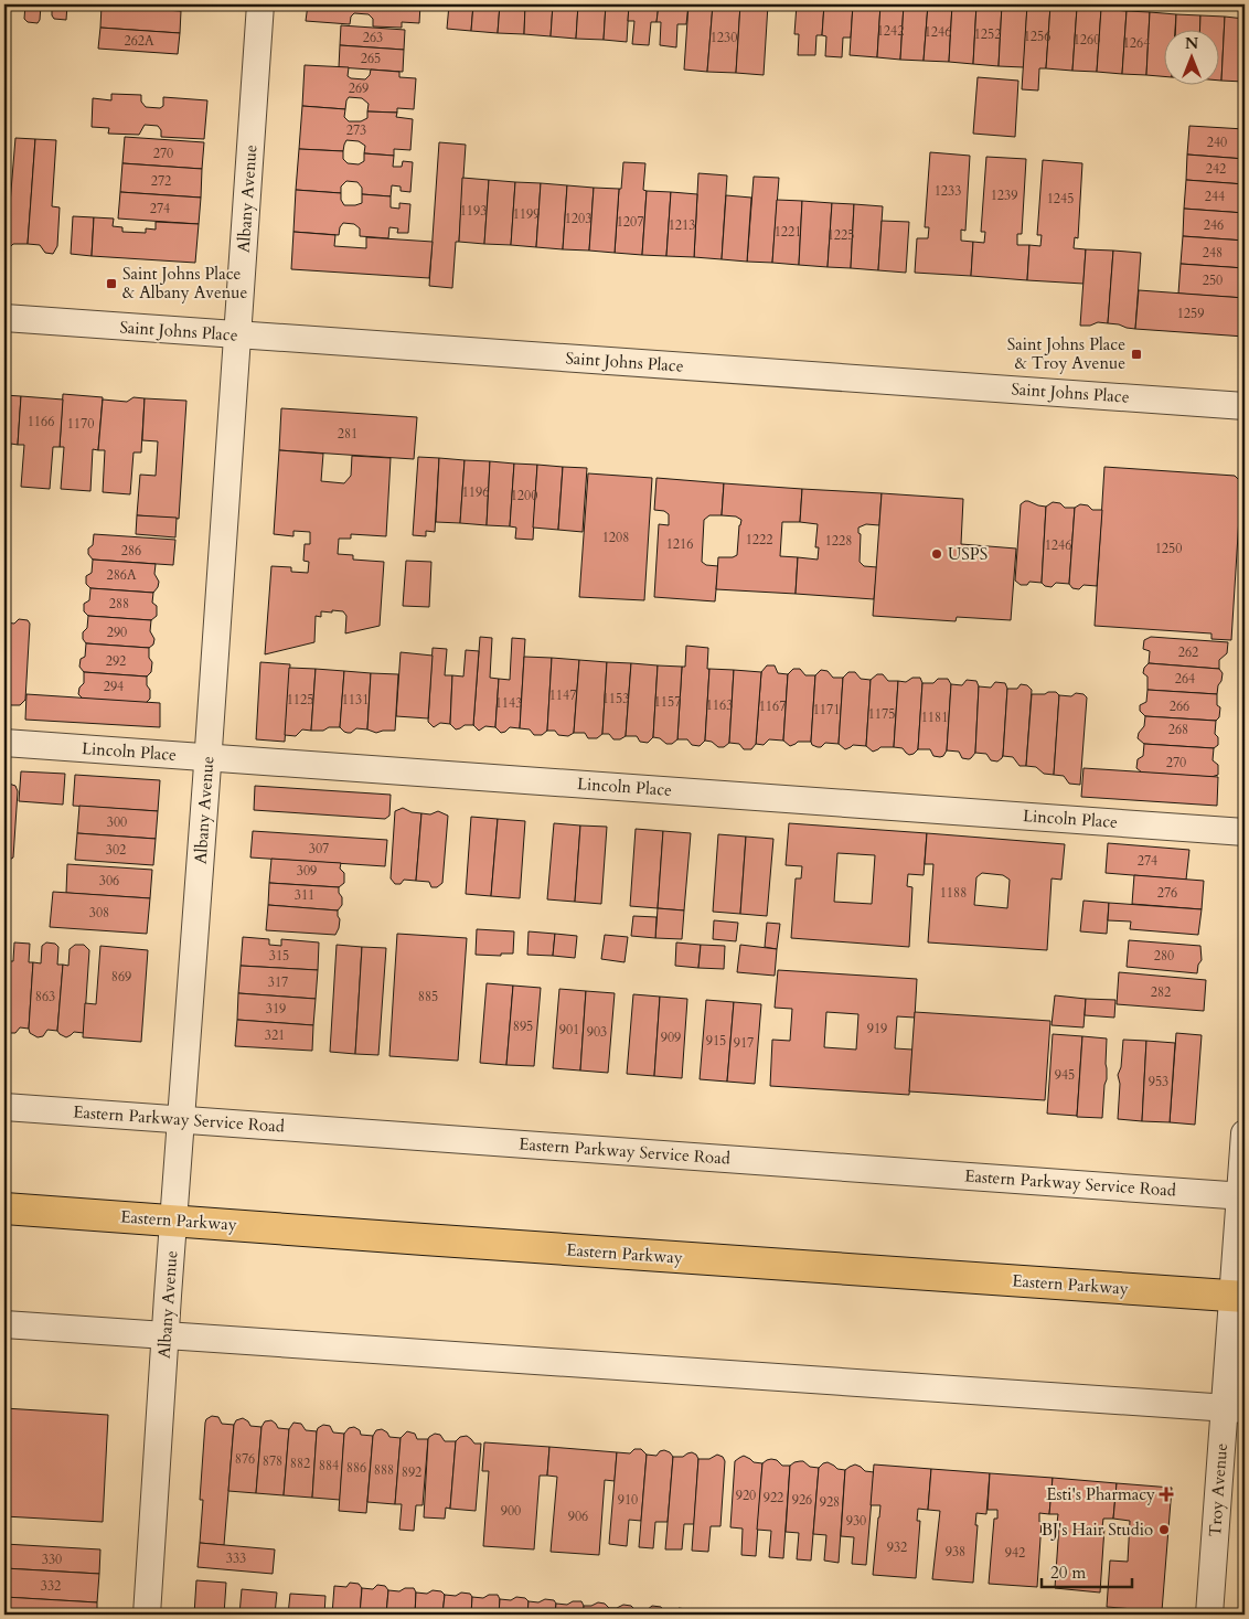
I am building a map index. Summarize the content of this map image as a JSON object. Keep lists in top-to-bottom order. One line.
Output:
{"streets":{"main road":["Eastern Parkway"],"street":["Albany Avenue","Saint Johns Place","Lincoln Place","Eastern Parkway Service Road","Troy Avenue"]},"crossings":[["Albany Avenue","Saint Johns Place"],["Albany Avenue","Lincoln Place"],["Albany Avenue","Eastern Parkway Service Road"],["Albany Avenue","Eastern Parkway"],["Eastern Parkway Service Road","Troy Avenue"],["Eastern Parkway","Troy Avenue"]],"places":{"transit":["Saint Johns Place & Albany Avenue","Saint Johns Place & Troy Avenue"],"other":["USPS","BJ's Hair Studio"],"health":["Esti's Pharmacy"]},"house_numbers":["1242","1246","1252","1256","263","1230","1260","262A","1264","265","269","273","240","270","242","272","1233","1239","244","1245","274","1193","1199","1203","1207","1213","246","1221","1225","248","250","1259","1166","1170","281","1196","1200","1208","1222","1228","1216","1246","1250","286","286A","288","290","262","292","264","294","1147","1153","1125","1131","1157","1143","1163","1167","266","1171","1175","1181","268","270","300","307","302","274","309","306","1188","276","311","308","315","280","869","317","282","863","885","319","895","919","901","903","321","909","915","917","945","953","876","878","882","884","886","888","892","920","922","910","926","928","900","906","930","932","938","942","333","330","332"],"scale_bar":"20 m","north":"top"}
